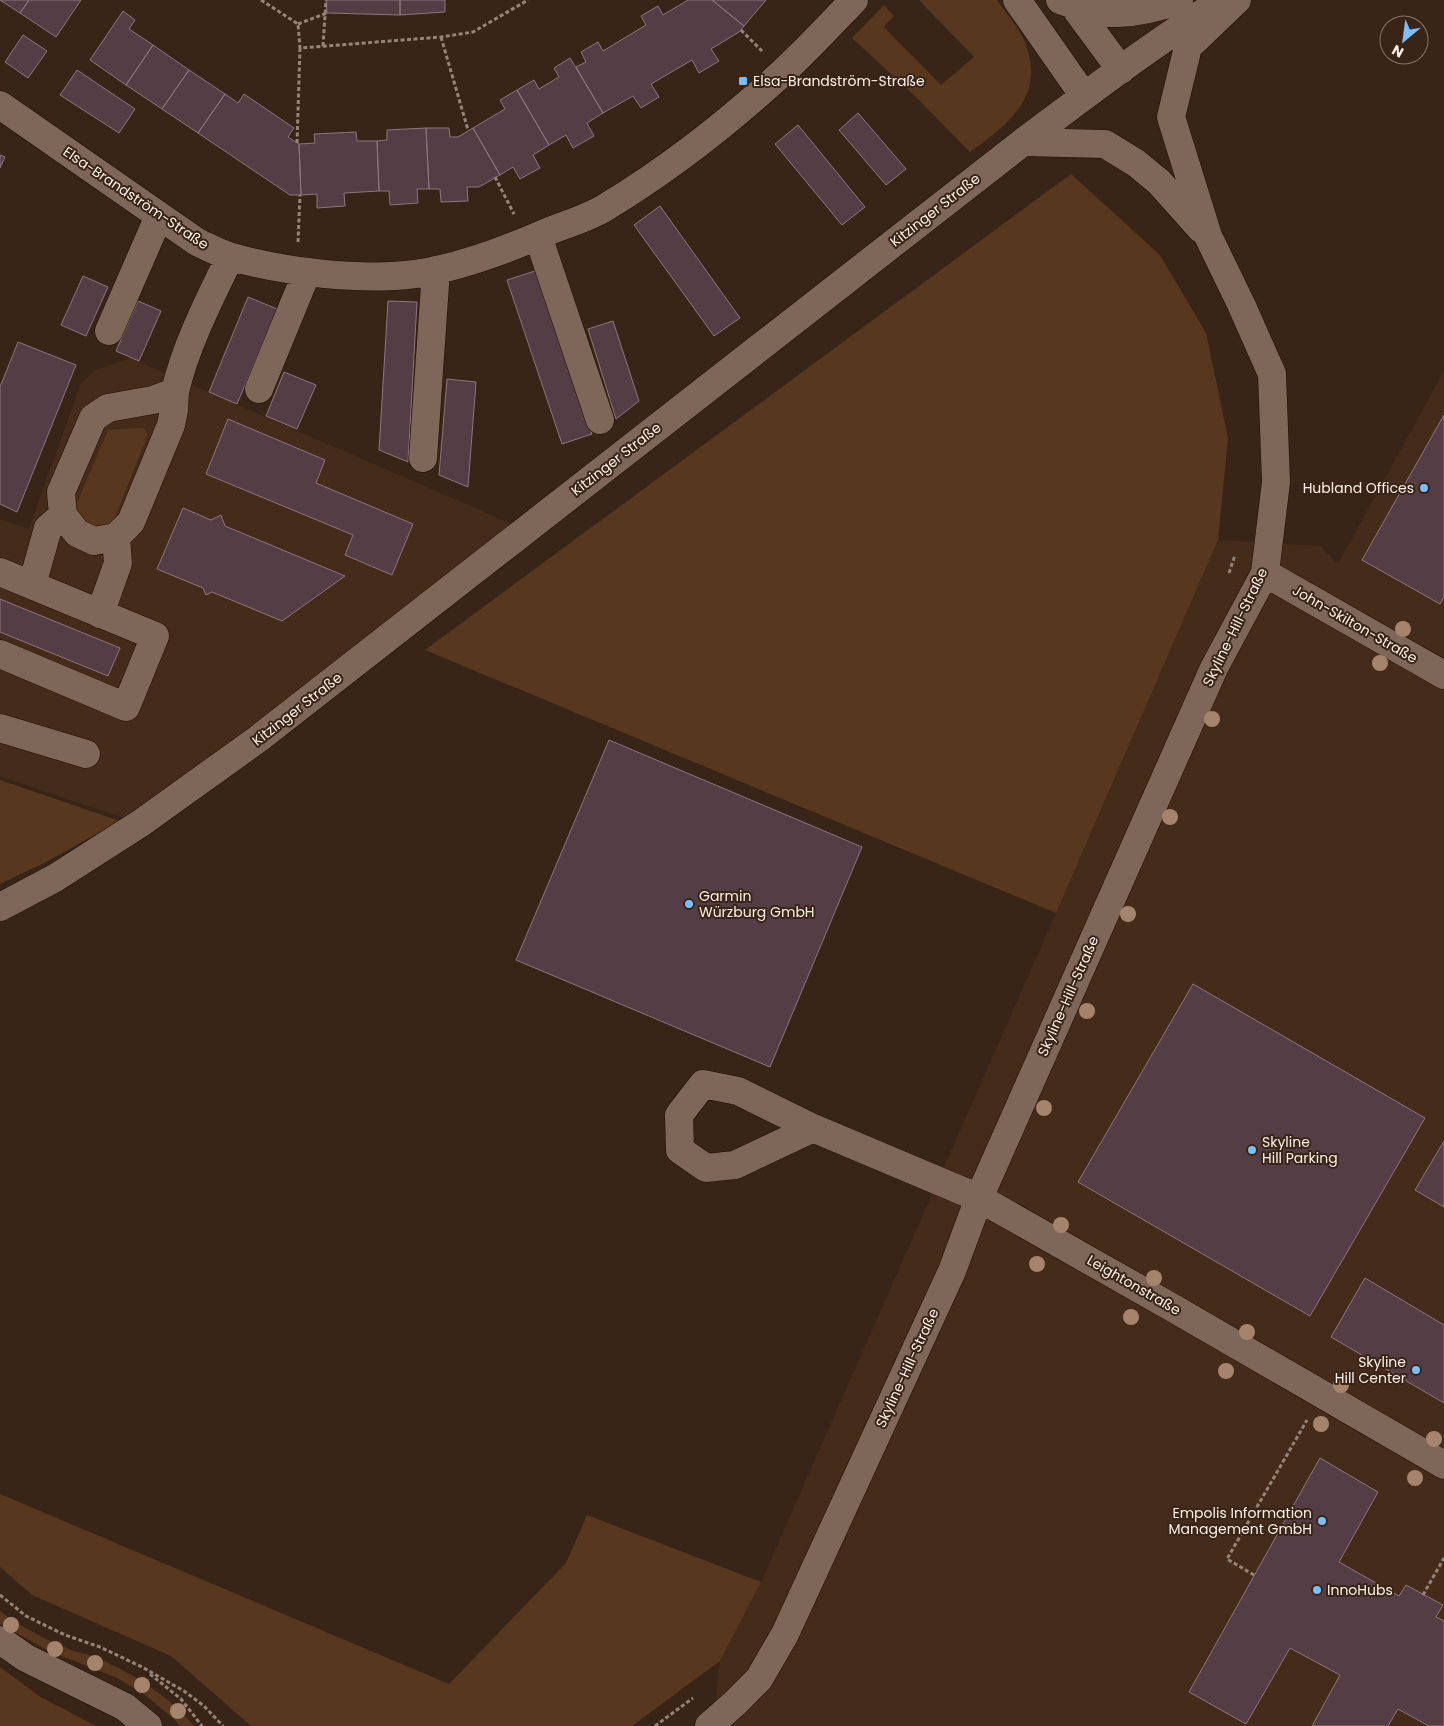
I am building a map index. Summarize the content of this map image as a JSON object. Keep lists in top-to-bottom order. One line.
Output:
{"streets":{"street":["Elsa-Brandström-Straße","Kitzinger Straße","John-Skilton-Straße","Skyline-Hill-Straße","Leightonstraße"]},"crossings":[["Kitzinger Straße","Skyline-Hill-Straße"],["John-Skilton-Straße","Skyline-Hill-Straße"],["Skyline-Hill-Straße","Leightonstraße"]],"places":{"transit":["Elsa-Brandström-Straße"],"other":["Hubland Offices","Garmin Würzburg GmbH","Skyline Hill Parking","Skyline Hill Center","Empolis Information Management GmbH","InnoHubs"]},"north":"bottom left"}
